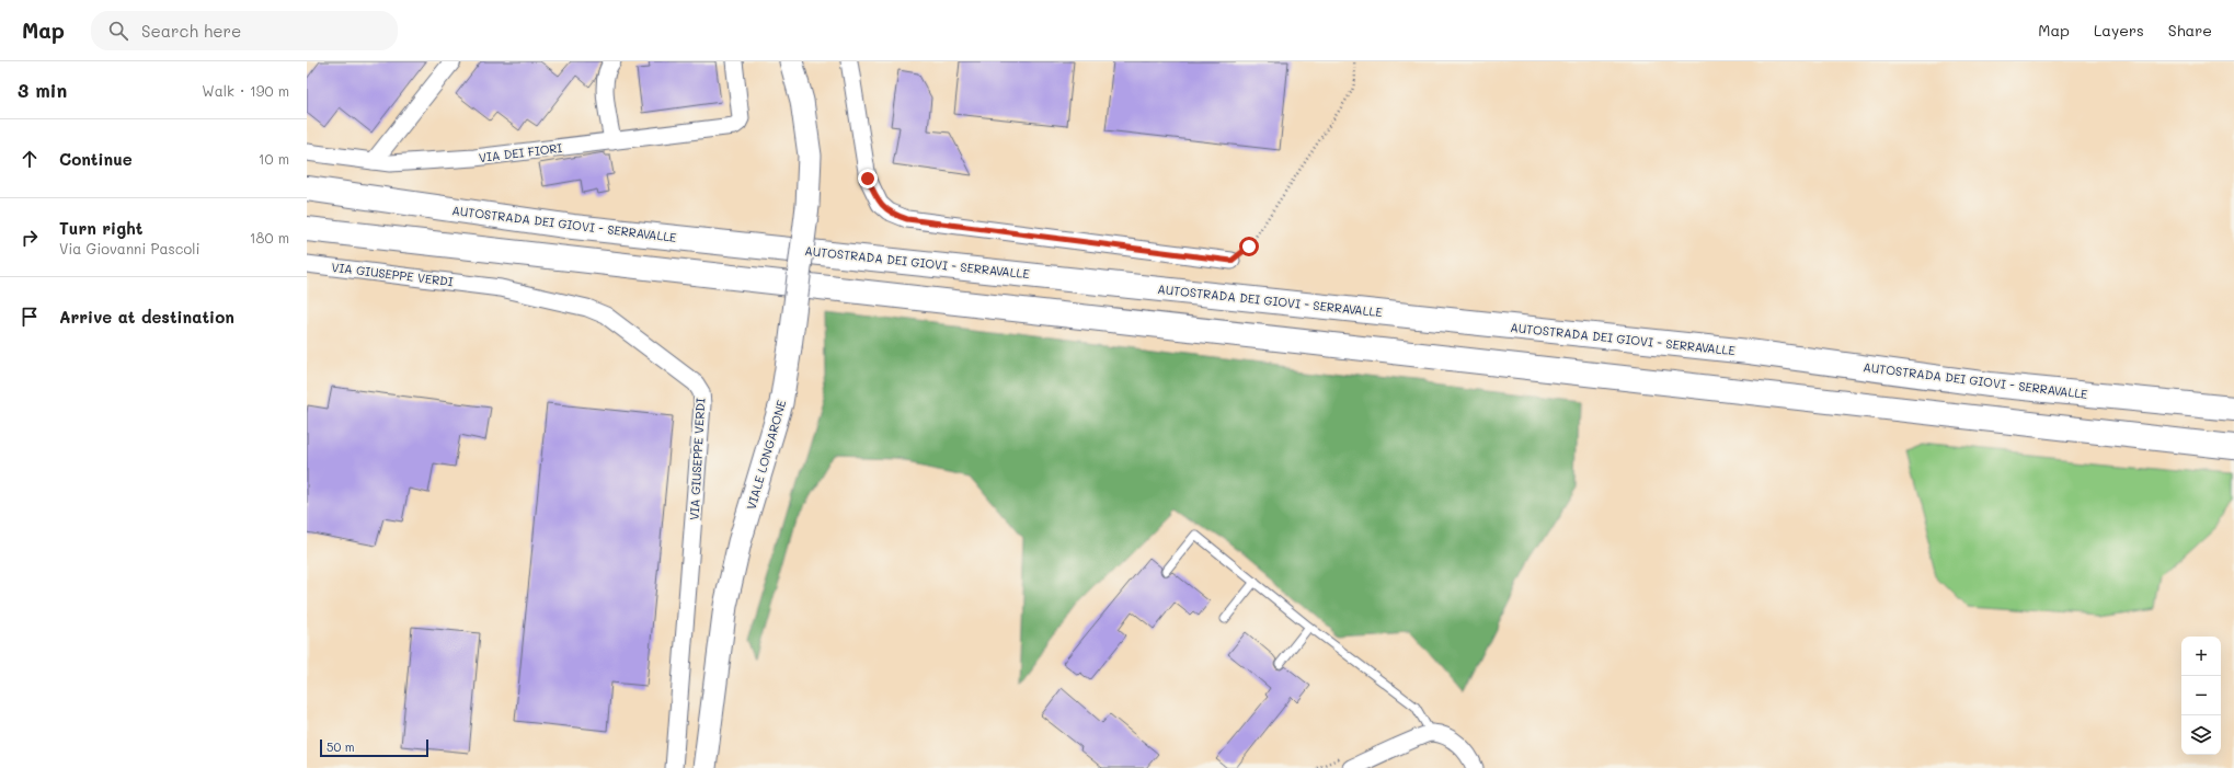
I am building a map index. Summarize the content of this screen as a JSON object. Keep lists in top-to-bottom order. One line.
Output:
{"streets":{"highway":["AUTOSTRADA DEI GIOVI - SERRAVALLE"],"main road":["VIALE LONGARONE"],"street":["VIA DEI FIORI","VIA GIUSEPPE VERDI"]},"scale_bar":"50 m","page":{"header":"Map","search":"Search here","nav":["Map","Layers","Share"],"heading":["3 min","Walk · 190 m"],"list":[["Continue","10 m"],["Turn right","Via Giovanni Pascoli","180 m"],"Arrive at destination"],"map_buttons":["+","−"],"scale":"50 m"}}
